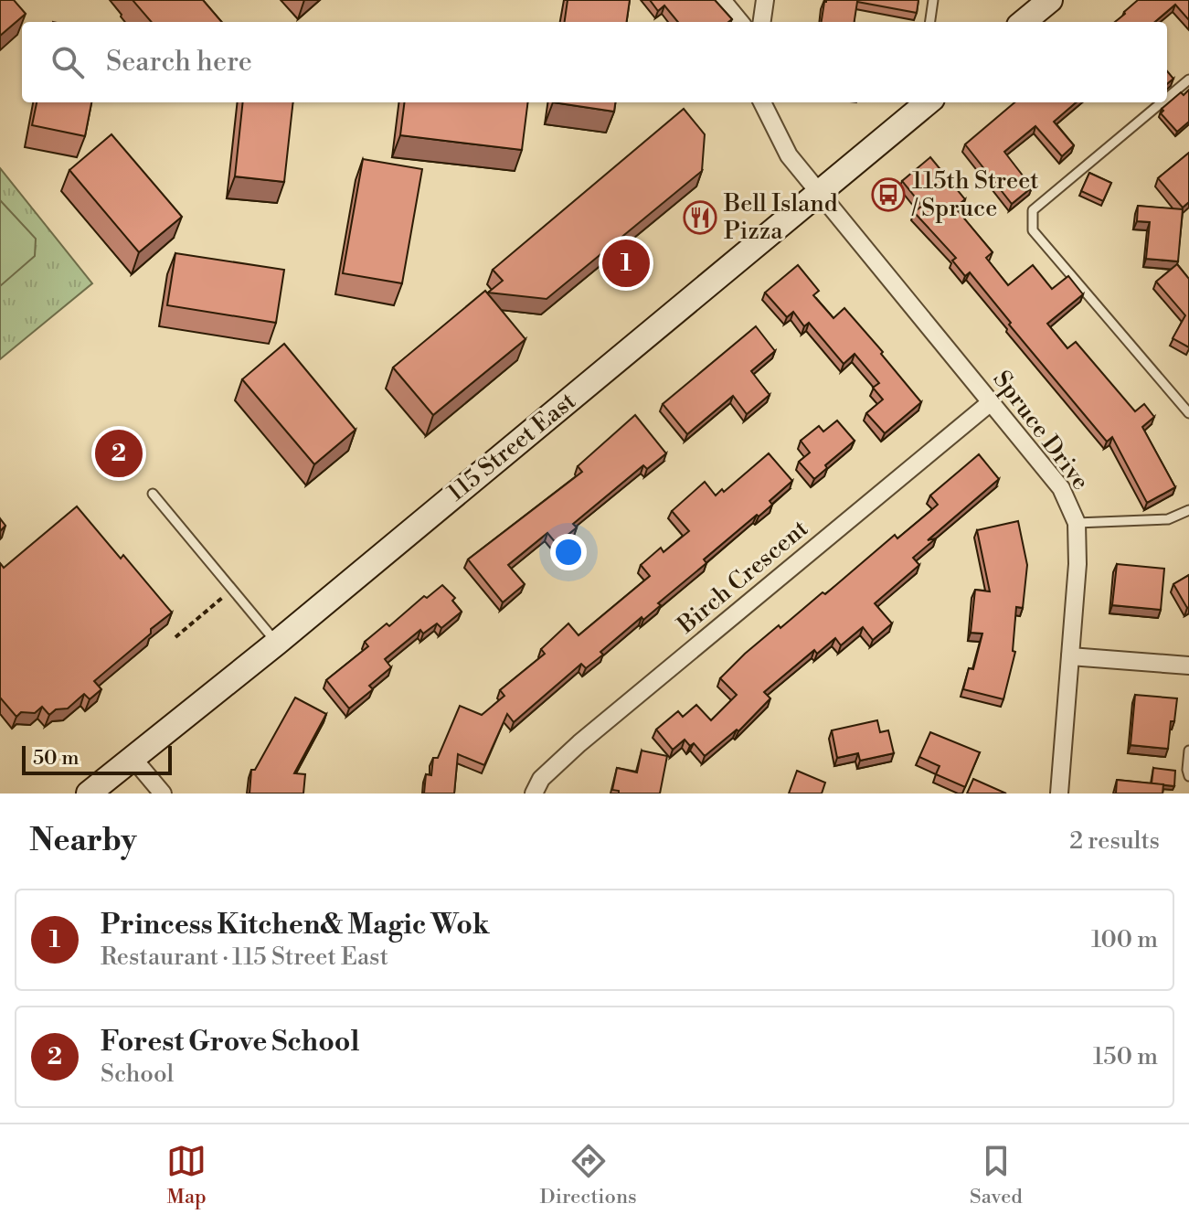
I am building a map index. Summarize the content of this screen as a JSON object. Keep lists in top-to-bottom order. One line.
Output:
{"streets":{"street":["Spruce Drive","115 Street East","Birch Crescent"]},"crossings":[["Spruce Drive","115 Street East"],["Spruce Drive","Birch Crescent"]],"places":{"bus stop":["115th Street / Spruce"],"restaurant":["Bell Island Pizza"]},"scale_bar":"50 m","page":{"search":"Search here","pins":["1","2"],"scale":"50 m","heading":["Nearby","2 results"],"list":[{"mark":"1","name":"Princess Kitchen& Magic Wok","note":"Restaurant · 115 Street East","value":"100 m"},{"mark":"2","name":"Forest Grove School","note":"School","value":"150 m"}],"nav":["Map","Directions","Saved"]}}
